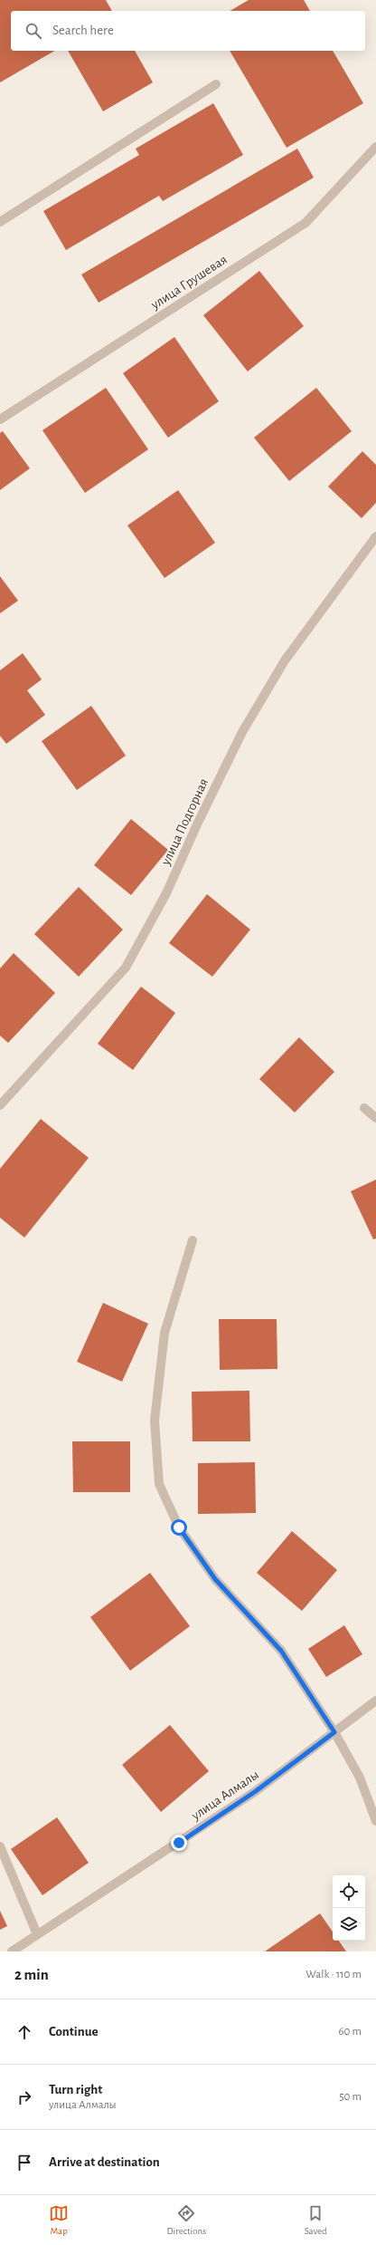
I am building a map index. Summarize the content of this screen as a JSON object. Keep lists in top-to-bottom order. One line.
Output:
{"streets":{"street":["улица Грушевая","улица Подгорная","улица Алмалы"]},"page":{"search":"Search here","heading":["2 min","Walk · 110 m"],"list":[["Continue","60 m"],["Turn right","улица Алмалы","50 m"],"Arrive at destination"],"nav":["Map","Directions","Saved"]}}
